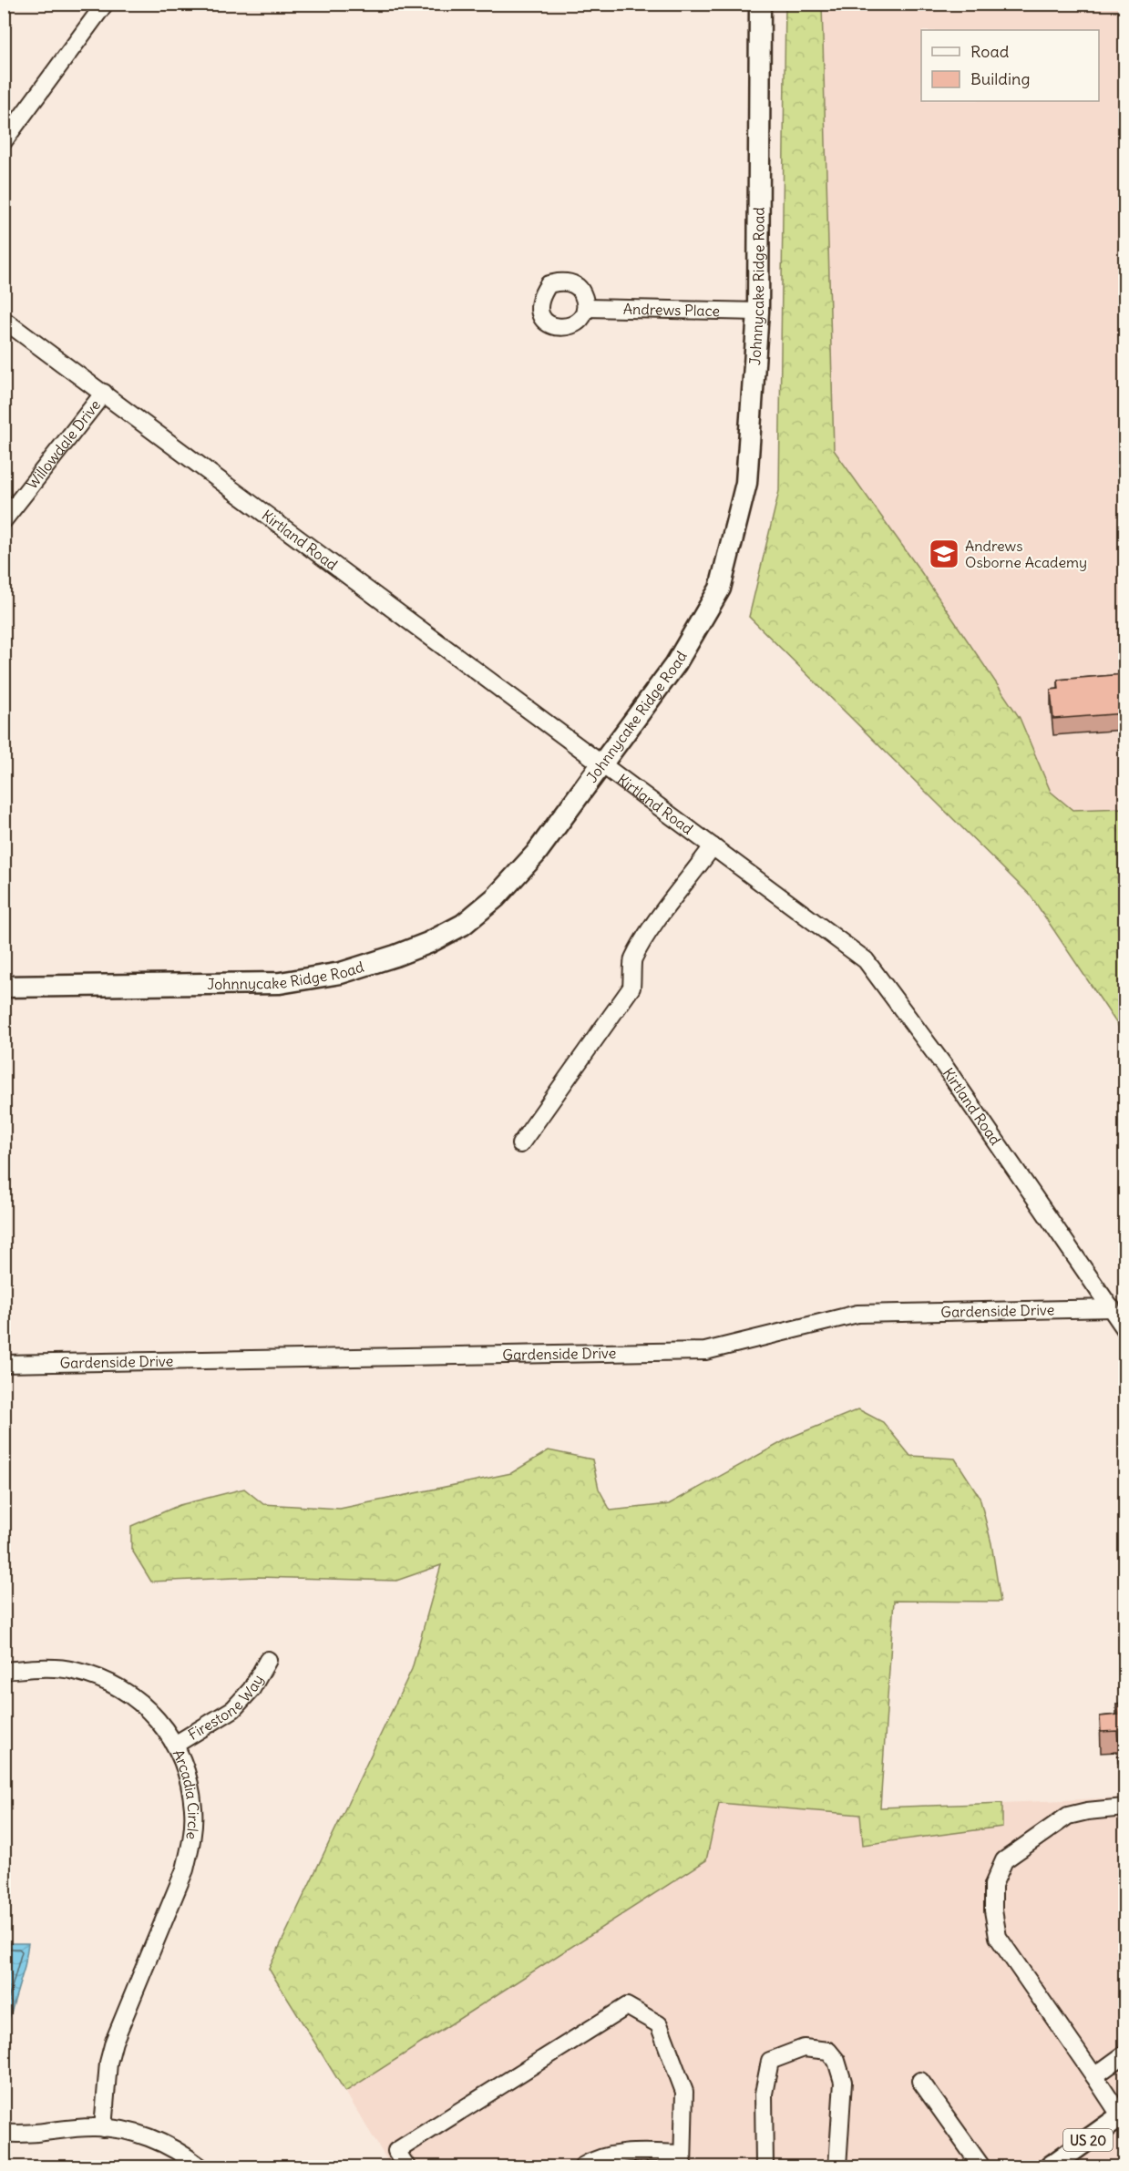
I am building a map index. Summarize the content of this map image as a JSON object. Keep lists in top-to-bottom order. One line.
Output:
{"streets":{"main road":["Johnnycake Ridge Road","US 20"],"street":["Andrews Place","Willowdale Drive","Kirtland Road","Gardenside Drive","Firestone Way","Arcadia Circle"]},"crossings":[["Johnnycake Ridge Road","Andrews Place"],["Johnnycake Ridge Road","Kirtland Road"],["Willowdale Drive","Kirtland Road"],["Kirtland Road","Gardenside Drive"],["Firestone Way","Arcadia Circle"]],"places":{"school or university":["Andrews Osborne Academy"]},"legend":["Road","Building"]}
